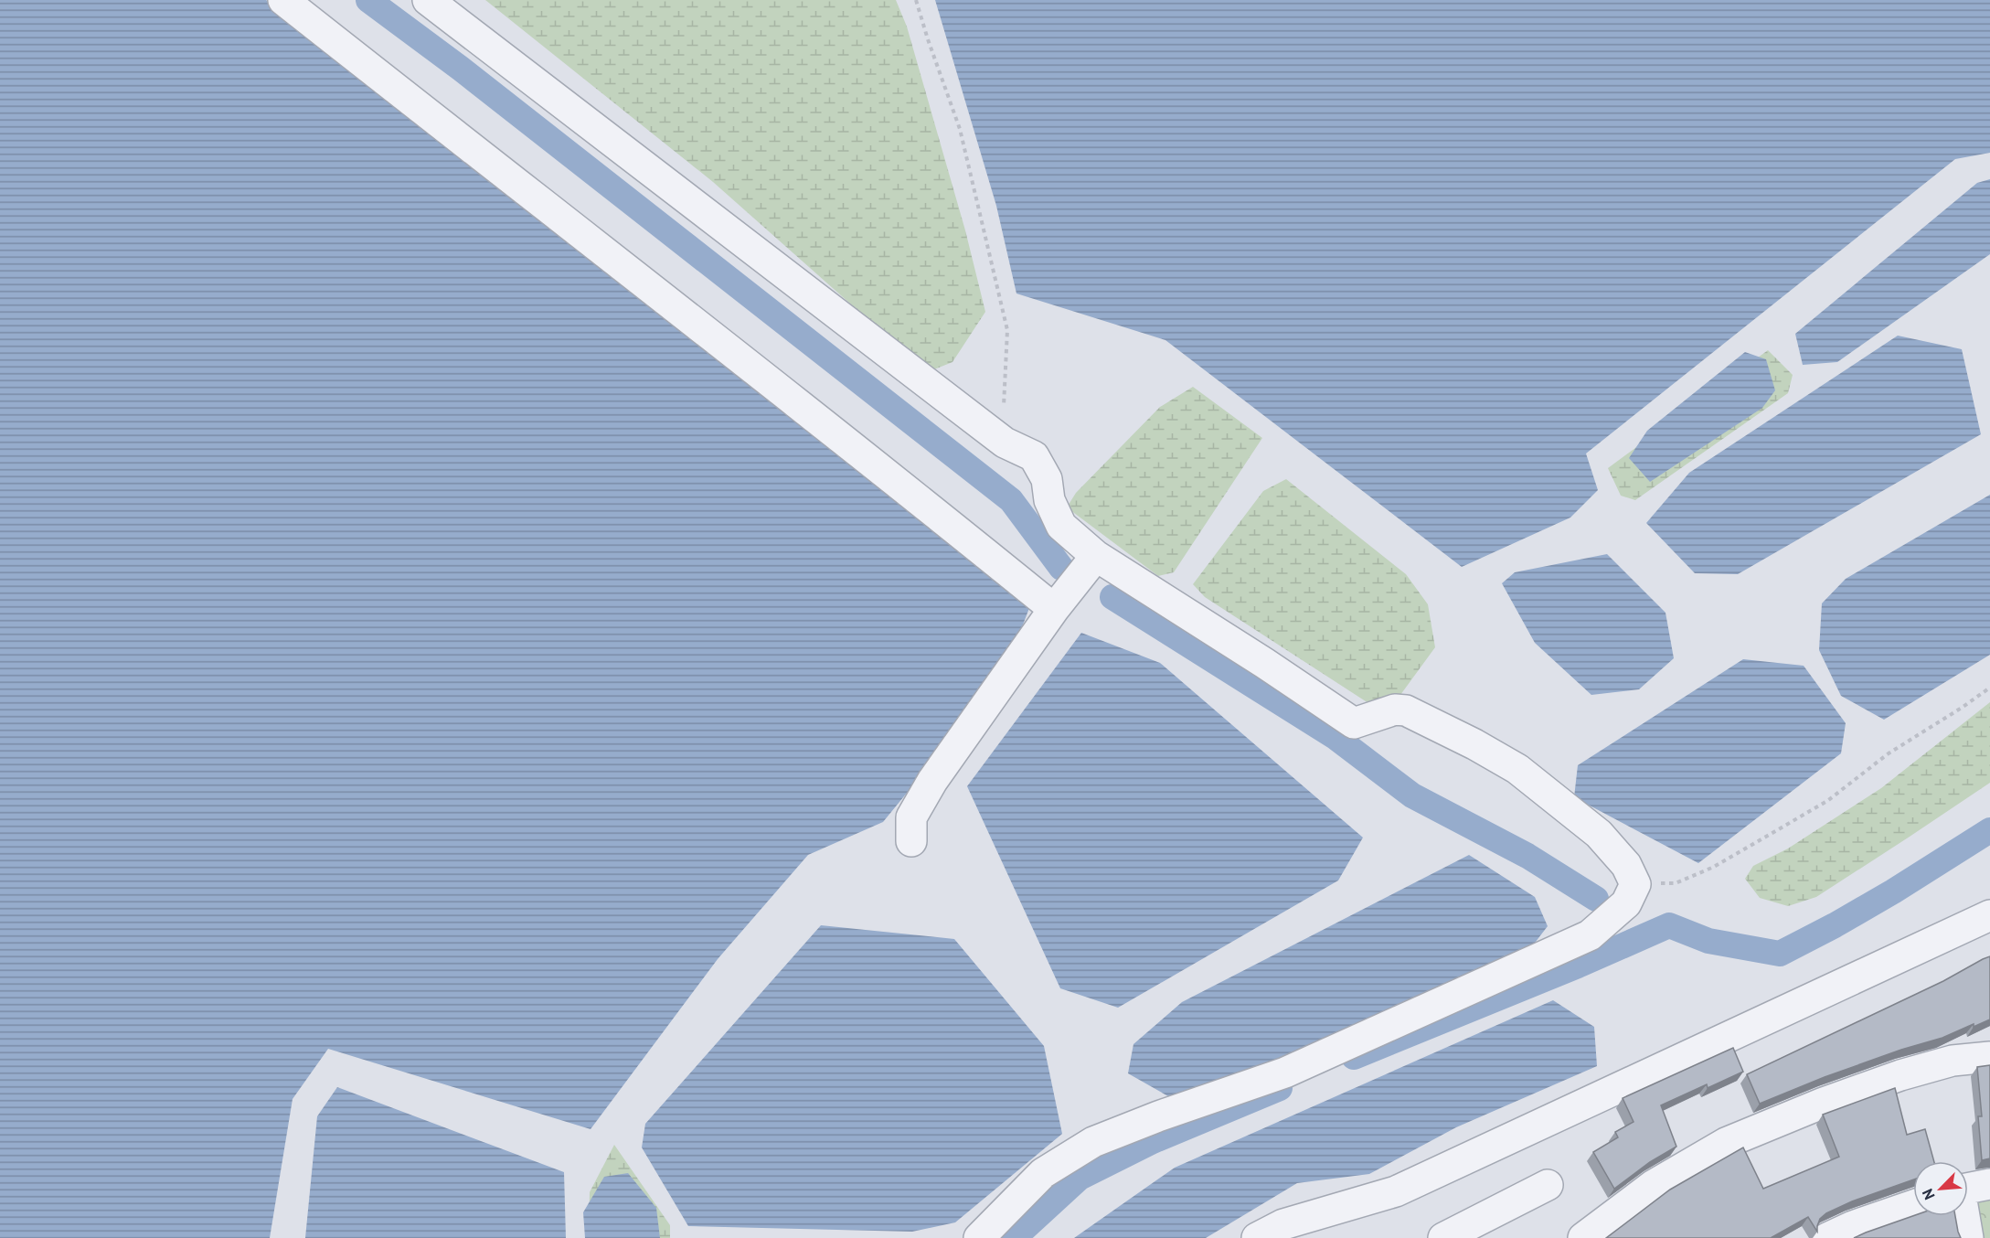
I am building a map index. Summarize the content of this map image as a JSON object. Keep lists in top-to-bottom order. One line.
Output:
{"north":"bottom left"}
